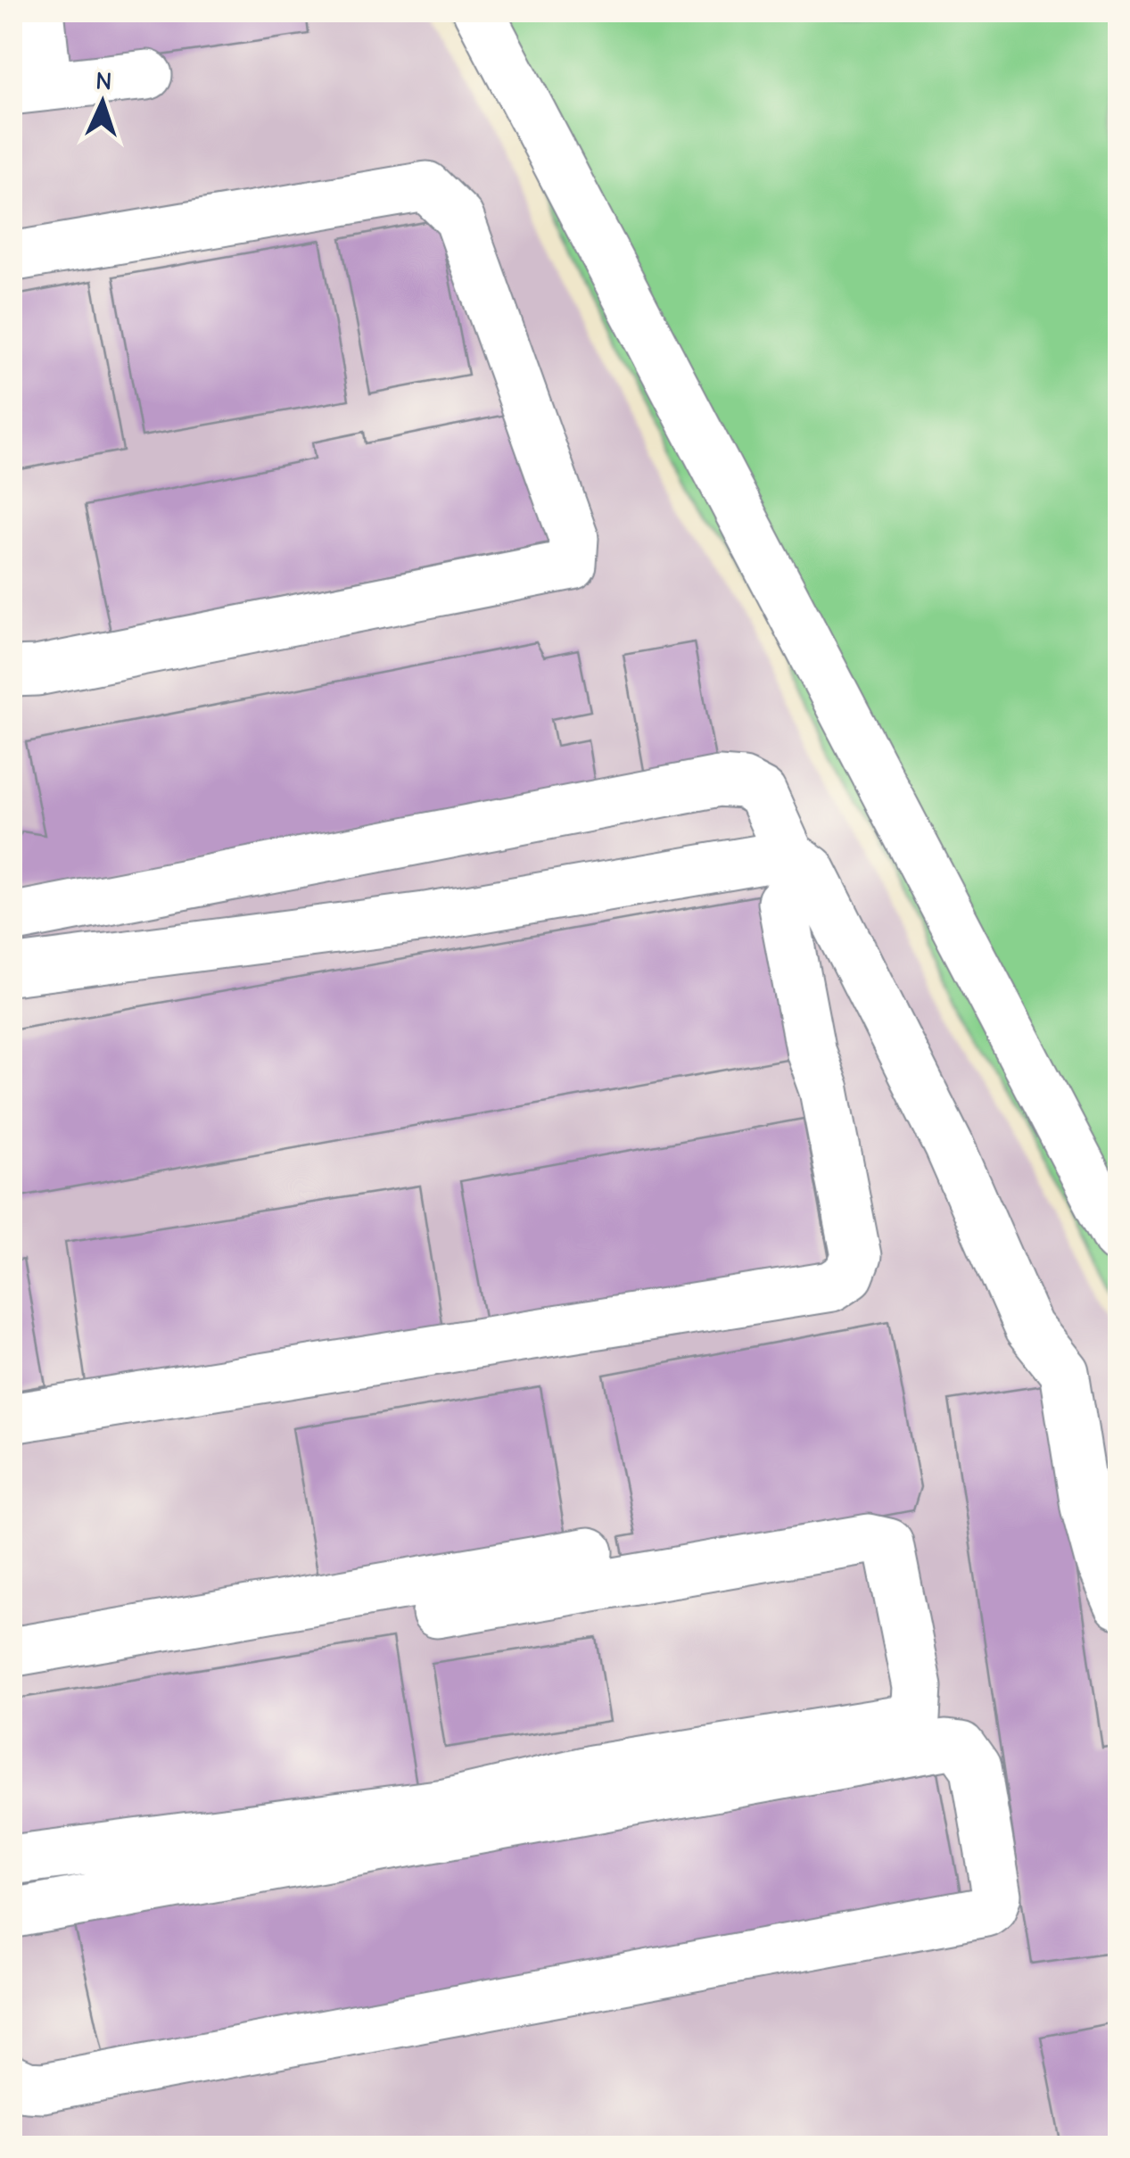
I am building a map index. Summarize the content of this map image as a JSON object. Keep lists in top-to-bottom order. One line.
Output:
{"north":"top"}
